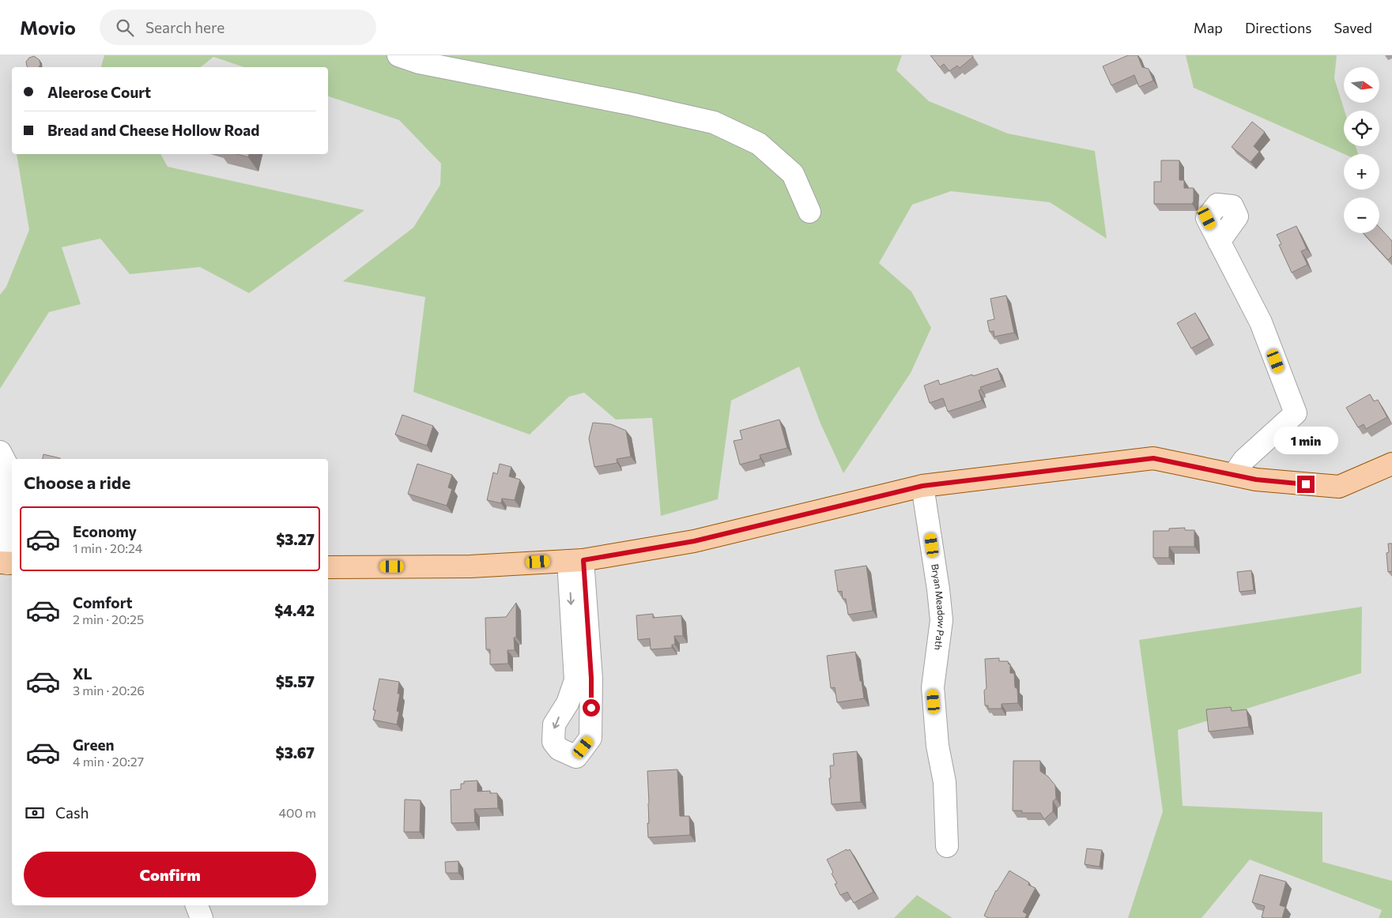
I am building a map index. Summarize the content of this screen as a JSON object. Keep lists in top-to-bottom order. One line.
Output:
{"streets":{"street":["Bryan Meadow Path"]},"north":"right","page":{"header":"Movio","search":"Search here","nav":["Map","Directions","Saved"],"map_buttons":["+","−"],"banner":["Aleerose Court","Bread and Cheese Hollow Road"],"bubble":"1 min","heading":"Choose a ride","list":[{"name":"Economy","note":"1 min · 20:24","value":"$3.27"},{"name":"Comfort","note":"2 min · 20:25","value":"$4.42"},{"name":"XL","note":"3 min · 20:26","value":"$5.57"},{"name":"Green","note":"4 min · 20:27","value":"$3.67"}],"pay":["Cash","400 m"],"buttons":"Confirm"}}
